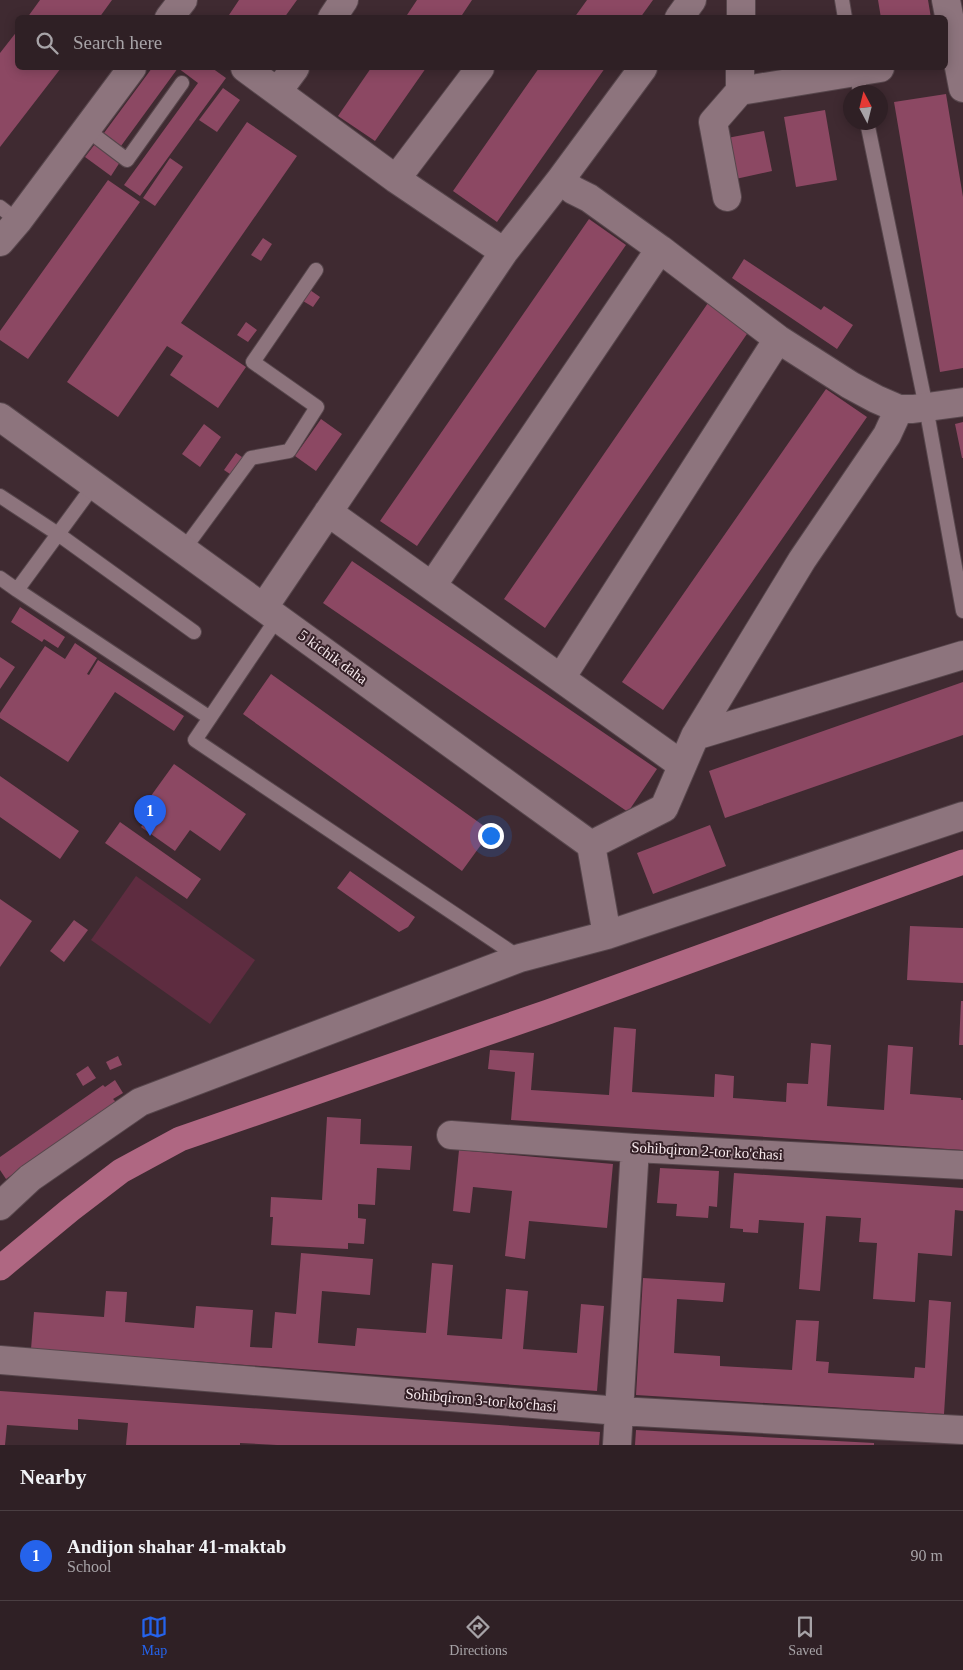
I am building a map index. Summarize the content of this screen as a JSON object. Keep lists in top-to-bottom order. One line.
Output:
{"streets":{"street":["5 kichik daha","Sohibqiron 2-tor ko'chasi","Sohibqiron 3-tor ko'chasi"]},"north":"top","page":{"search":"Search here","pins":"1","heading":"Nearby","list":[{"mark":"1","name":"Andijon shahar 41-maktab","note":"School","value":"90 m"}],"nav":["Map","Directions","Saved"]}}
